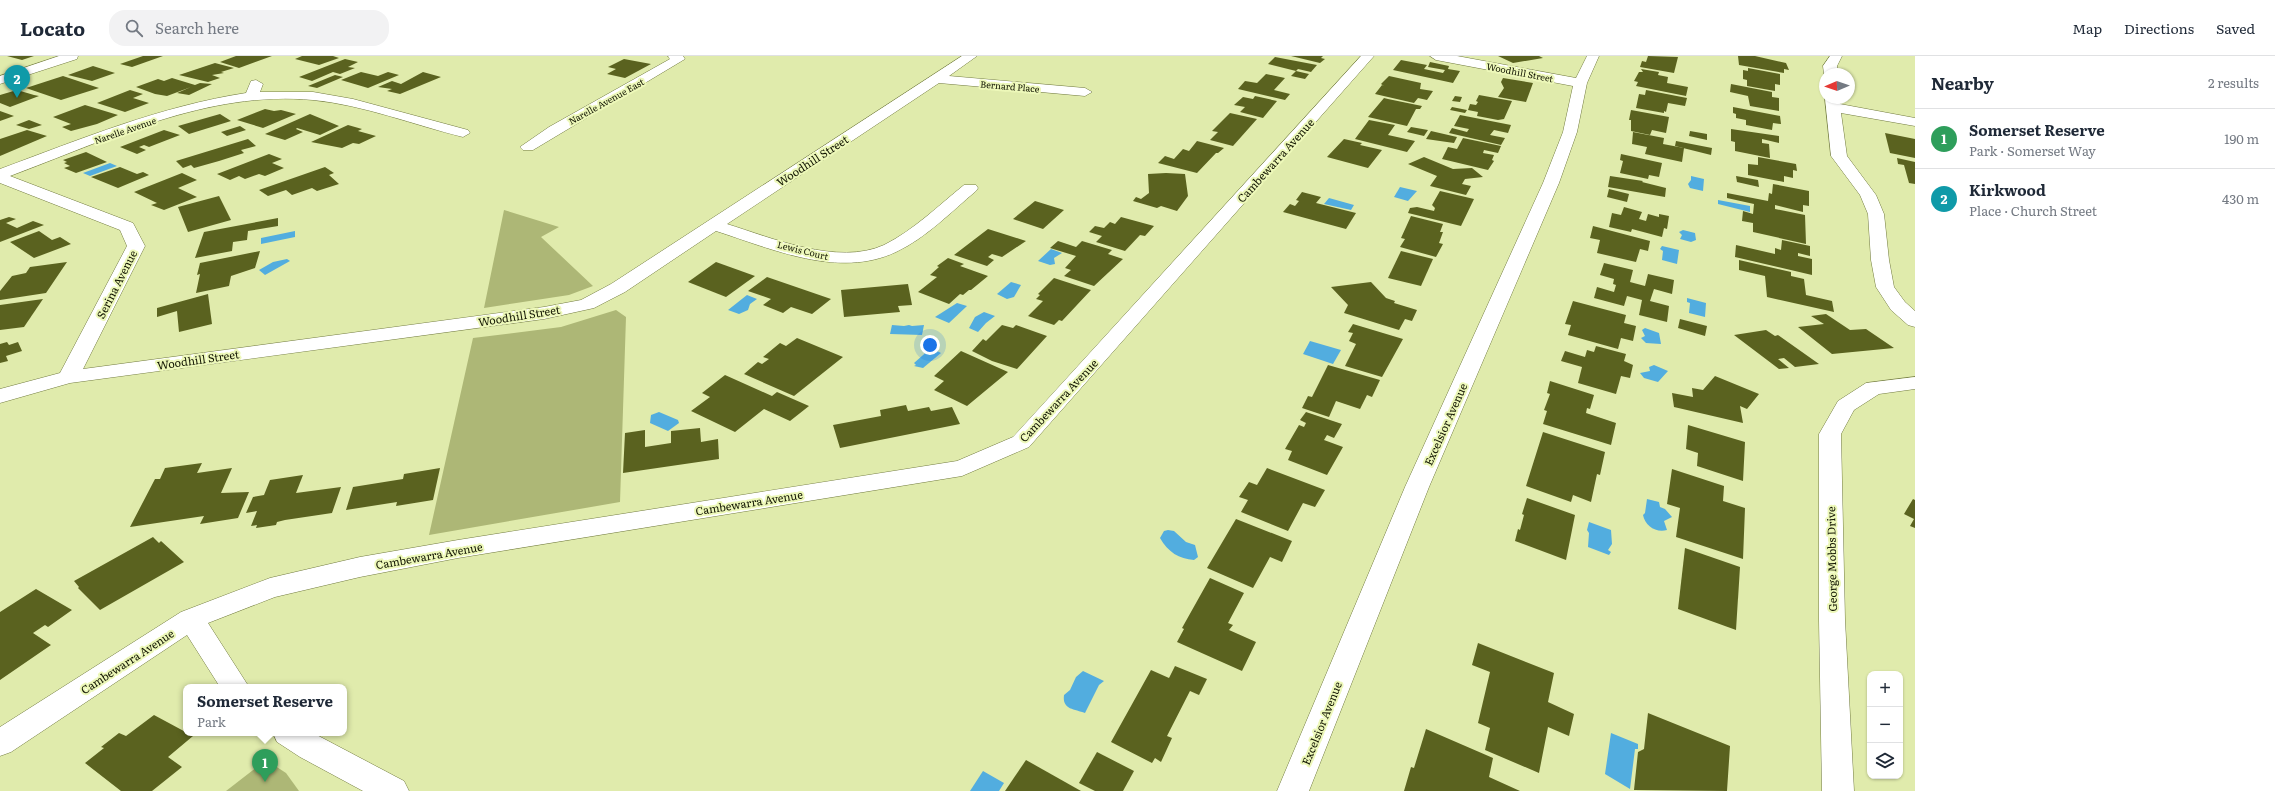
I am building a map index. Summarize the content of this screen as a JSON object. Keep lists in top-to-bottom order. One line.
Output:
{"streets":{"street":["Woodhill Street","Bernard Place","Narelle Avenue East","Narelle Avenue","Cambewarra Avenue","Lewis Court","Serina Avenue","Excelsior Avenue","George Mobbs Drive"]},"crossings":[["Woodhill Street","Bernard Place"],["Woodhill Street","Lewis Court"],["Woodhill Street","Serina Avenue"],["Woodhill Street","Excelsior Avenue"],["Narelle Avenue","Serina Avenue"]],"north":"left","page":{"header":"Locato","search":"Search here","nav":["Map","Directions","Saved"],"heading":["Nearby","2 results"],"pins":["2","1"],"list":[{"mark":"1","name":"Somerset Reserve","note":"Park · Somerset Way","value":"190 m"},{"mark":"2","name":"Kirkwood","note":"Place · Church Street","value":"430 m"}],"map_buttons":["+","−"],"popup":["Somerset Reserve","Park"]}}
